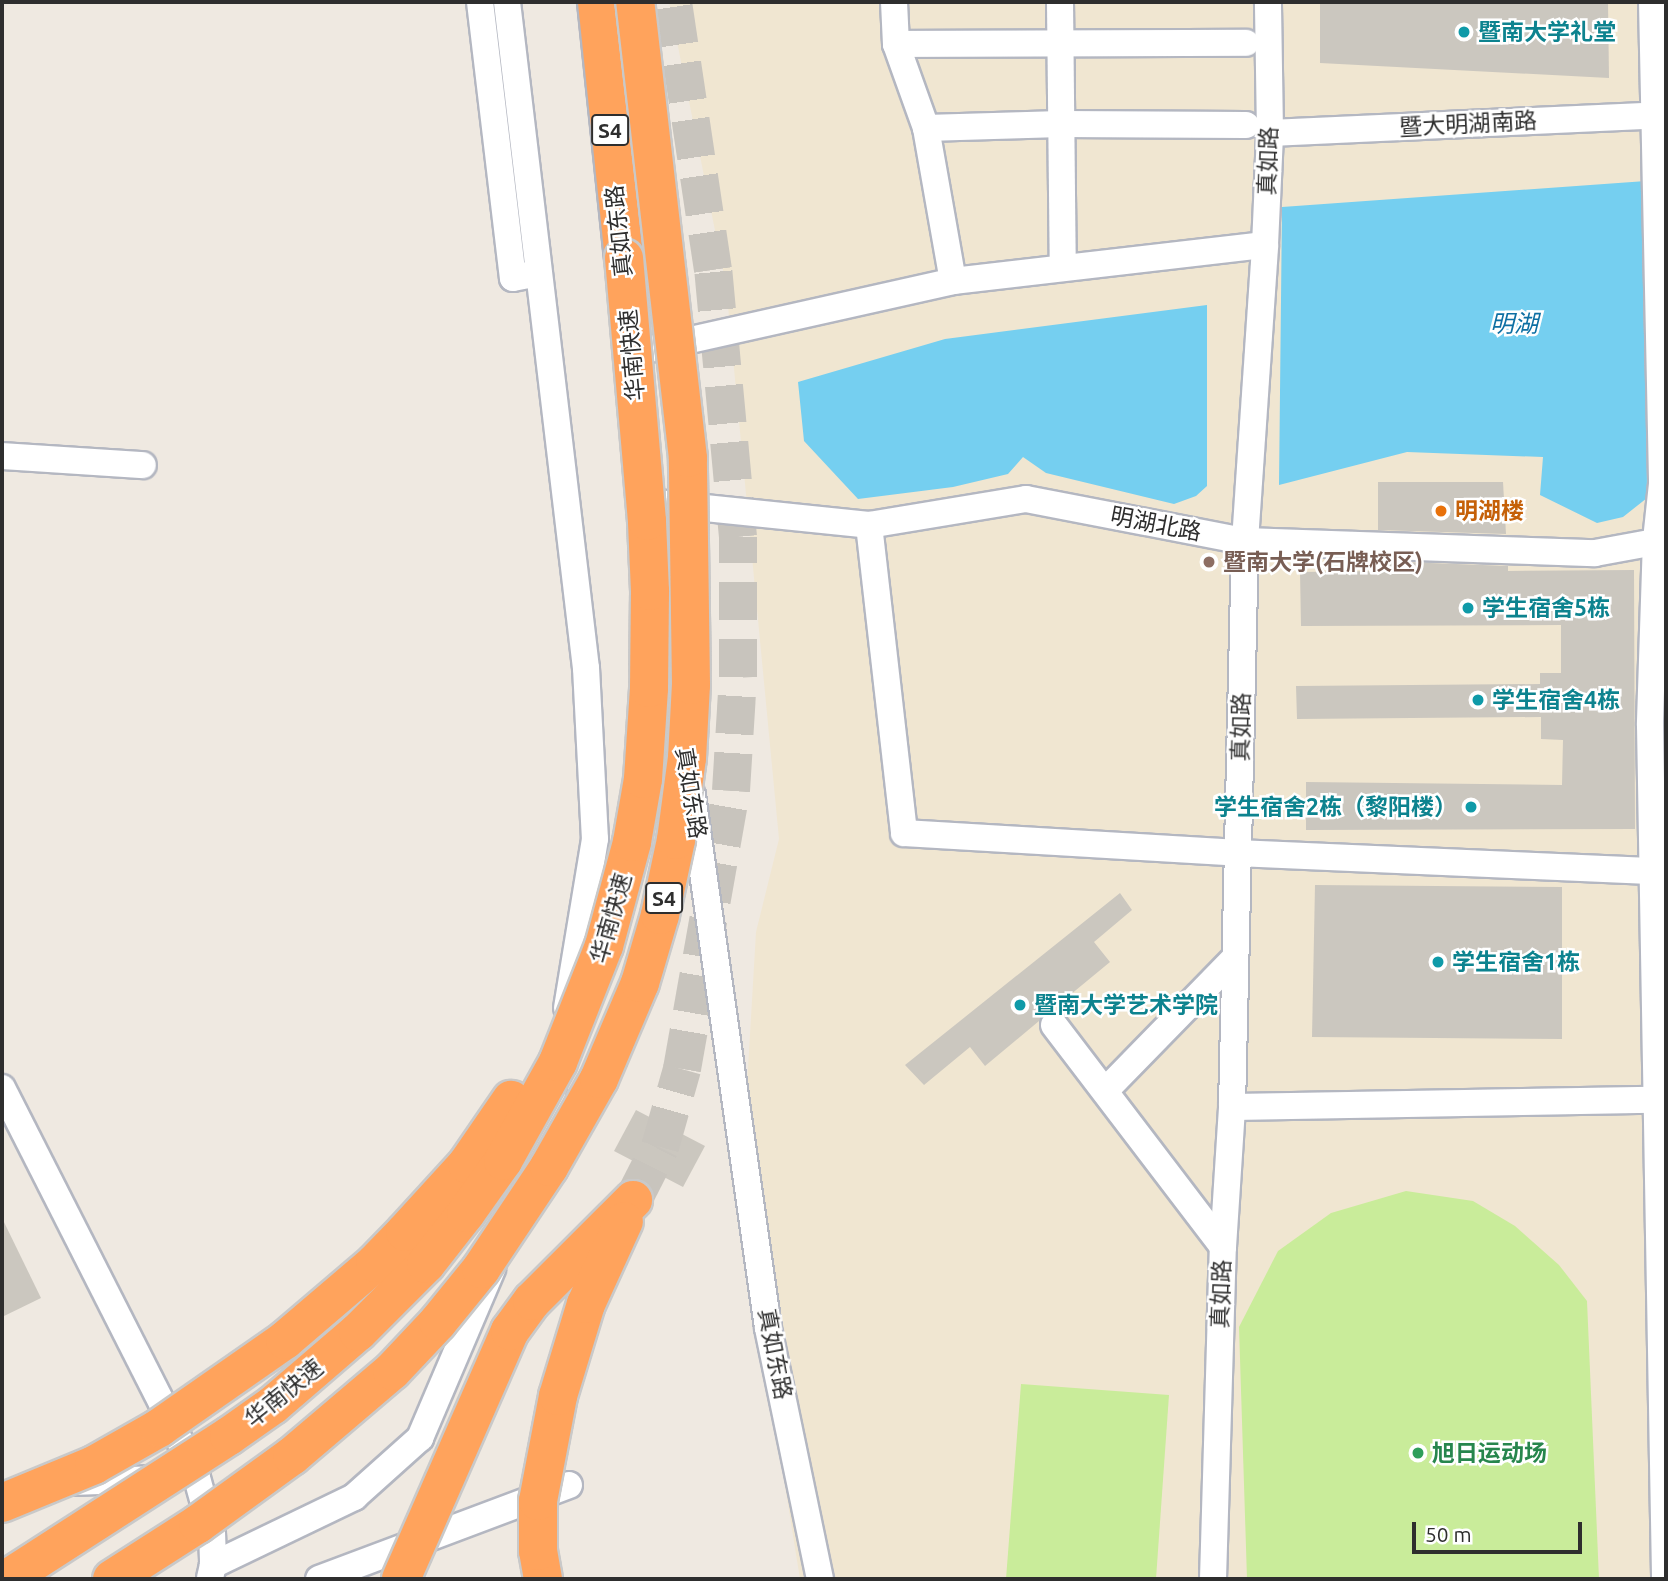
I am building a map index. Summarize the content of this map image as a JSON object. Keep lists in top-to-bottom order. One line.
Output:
{"streets":{"highway":["S4","华南快速"],"street":["暨大明湖南路","真如路","真如东路","明湖北路"]},"crossings":[["暨大明湖南路","真如路"],["真如路","明湖北路"],["真如东路","华南快速"],["真如东路","明湖北路"]],"water":["明湖"],"places":["暨南大学礼堂","明湖楼","暨南大学(石牌校区)","学生宿舍5栋","学生宿舍4栋","学生宿舍2栋（黎阳楼）","学生宿舍1栋","暨南大学艺术学院","旭日运动场"],"scale_bar":"50 m"}
